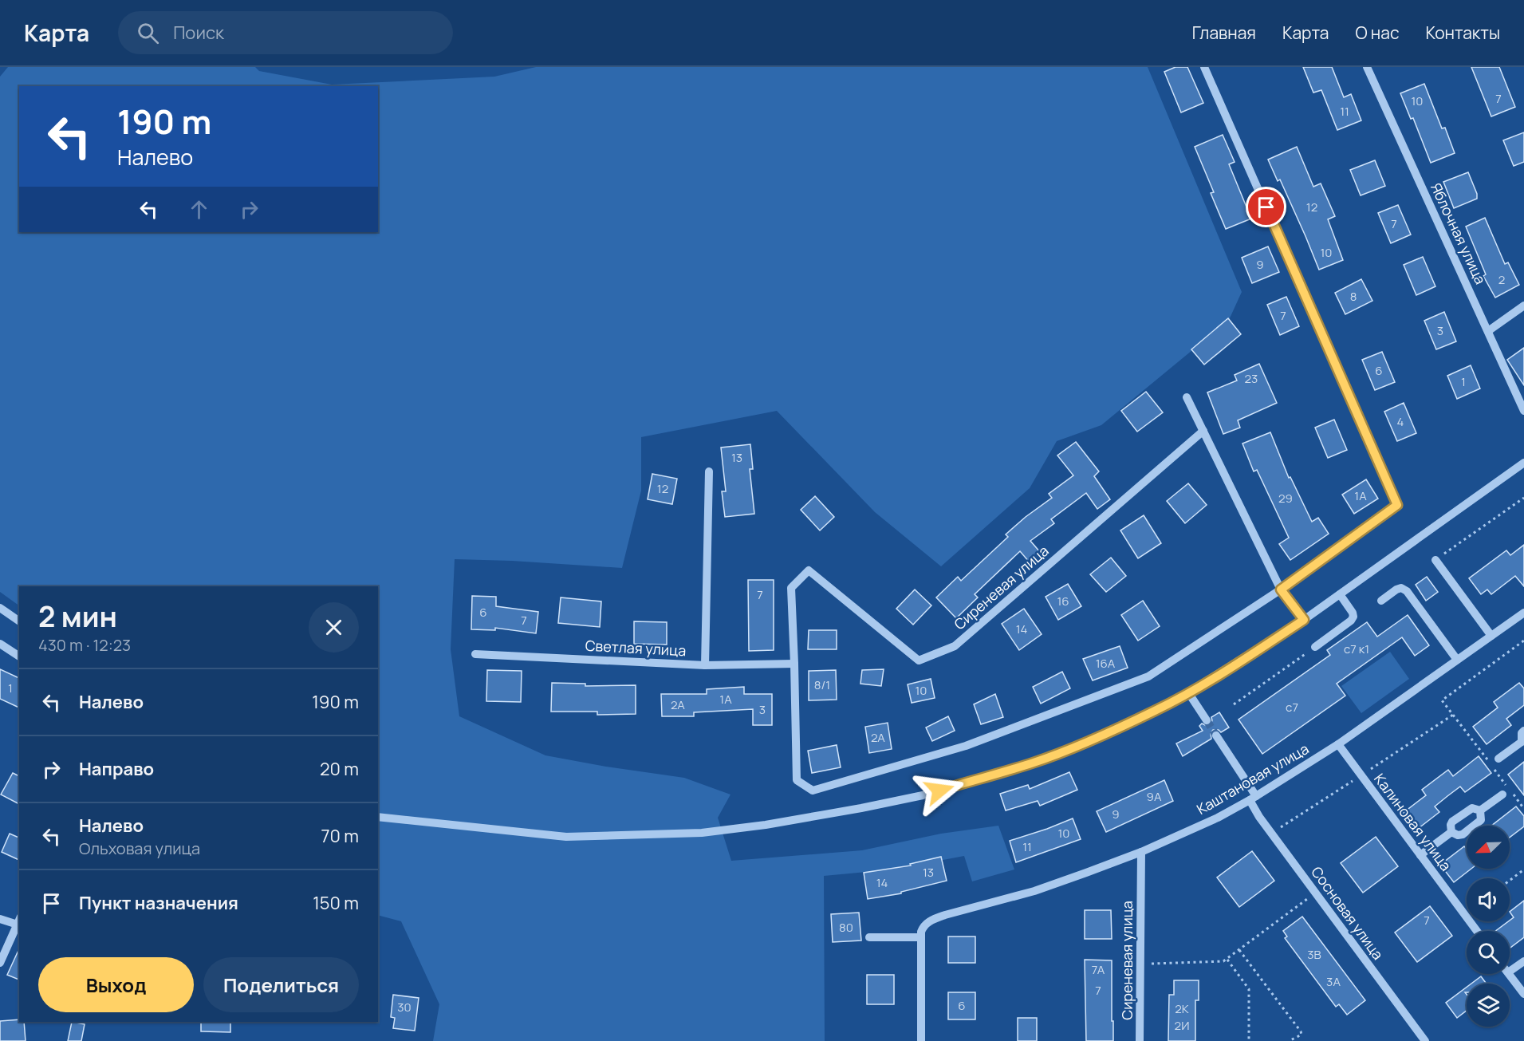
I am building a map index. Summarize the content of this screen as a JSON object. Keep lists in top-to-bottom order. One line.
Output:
{"streets":{"street":["Яблочная улица","Сиреневая улица","Светлая улица","Каштановая улица","Калиновая улица","Сосновая улица"]},"crossings":[["Сиреневая улица","Светлая улица"],["Сиреневая улица","Каштановая улица"],["Каштановая улица","Калиновая улица"],["Каштановая улица","Сосновая улица"]],"house_numbers":["7","10","11","12","7","10","9","2","8","7","3","6","23","1","4","13","12","1А","29","7","16","6","7","14","с7 к1","16А","8/1","1","10","1А","2А","с7","3","2А","9А","9","10","11","13","14","7","80","3В","7А","3А","7","6","30","2К","2И"],"north":"bottom left","page":{"header":"Карта","search":"Поиск","nav":["Главная","Карта","О нас","Контакты"],"turn":["190 m","Налево"],"heading":["2 мин","430 m · 12:23"],"list":[{"name":"Налево","value":"190 m"},{"name":"Направо","value":"20 m"},{"name":"Налево","note":"Ольховая улица","value":"70 m"},{"name":"Пункт назначения","value":"150 m"}],"buttons":["Выход","Поделиться"]}}
